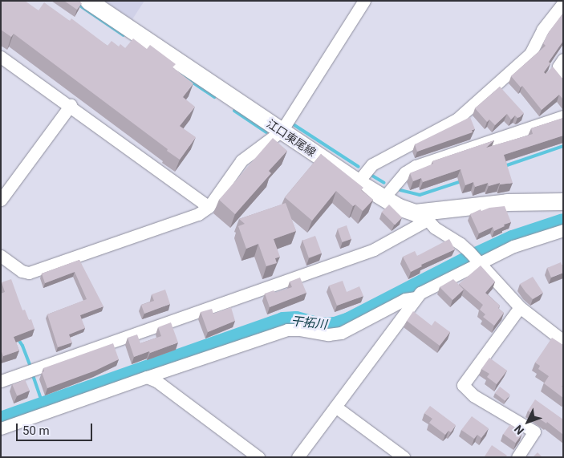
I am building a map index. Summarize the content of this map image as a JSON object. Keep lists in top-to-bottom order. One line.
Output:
{"streets":{"main road":["江口東尾線"]},"water":["干拓川"],"scale_bar":"50 m","north":"bottom left"}
